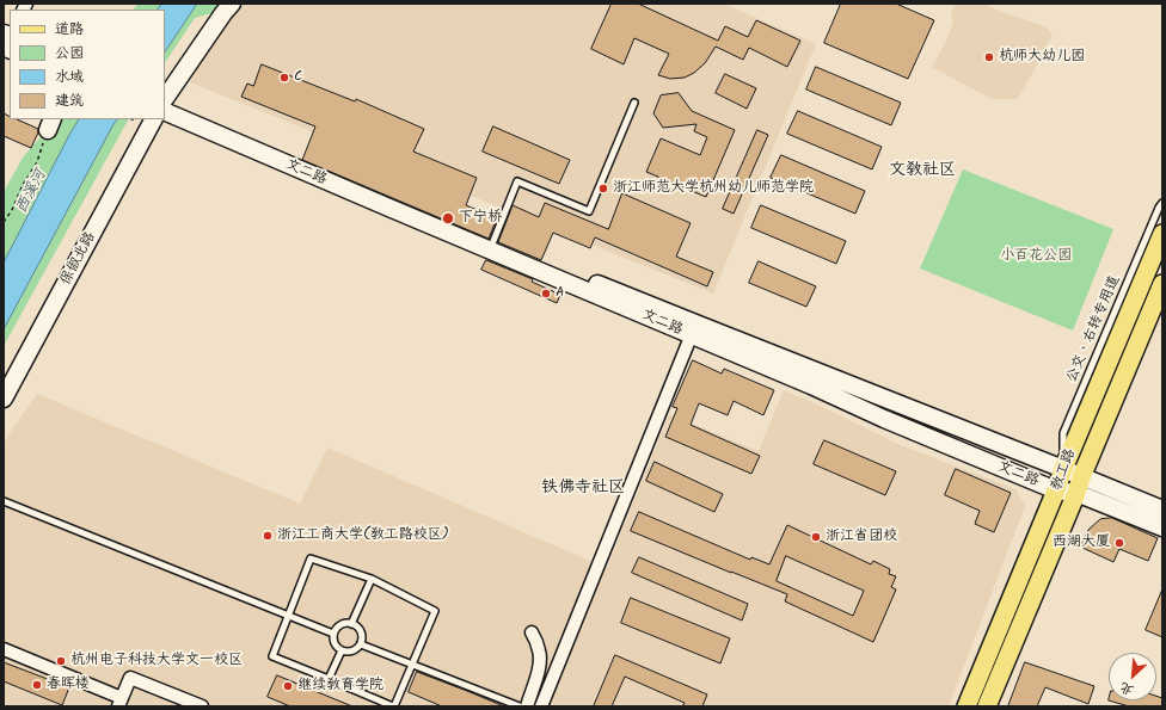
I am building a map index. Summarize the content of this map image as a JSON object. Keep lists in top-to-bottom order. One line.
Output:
{"streets":{"main road":["文二路","保俶北路","教工路"],"lane":["公交、右转专用道"]},"crossings":[["文二路","公交、右转专用道"],["文二路","教工路"],["公交、右转专用道","教工路"]],"districts":["文教社区","铁佛寺社区"],"water":["西溪河"],"parks":["小百花公园"],"places":["杭师大幼儿园","C","浙江师范大学杭州幼儿师范学院","下宁桥","A","浙江工商大学(教工路校区)","浙江省团校","西湖大厦","杭州电子科技大学文一校区","春晖楼","继续教育学院"],"legend":["道路","公园","水域","建筑"],"north":"bottom left"}
